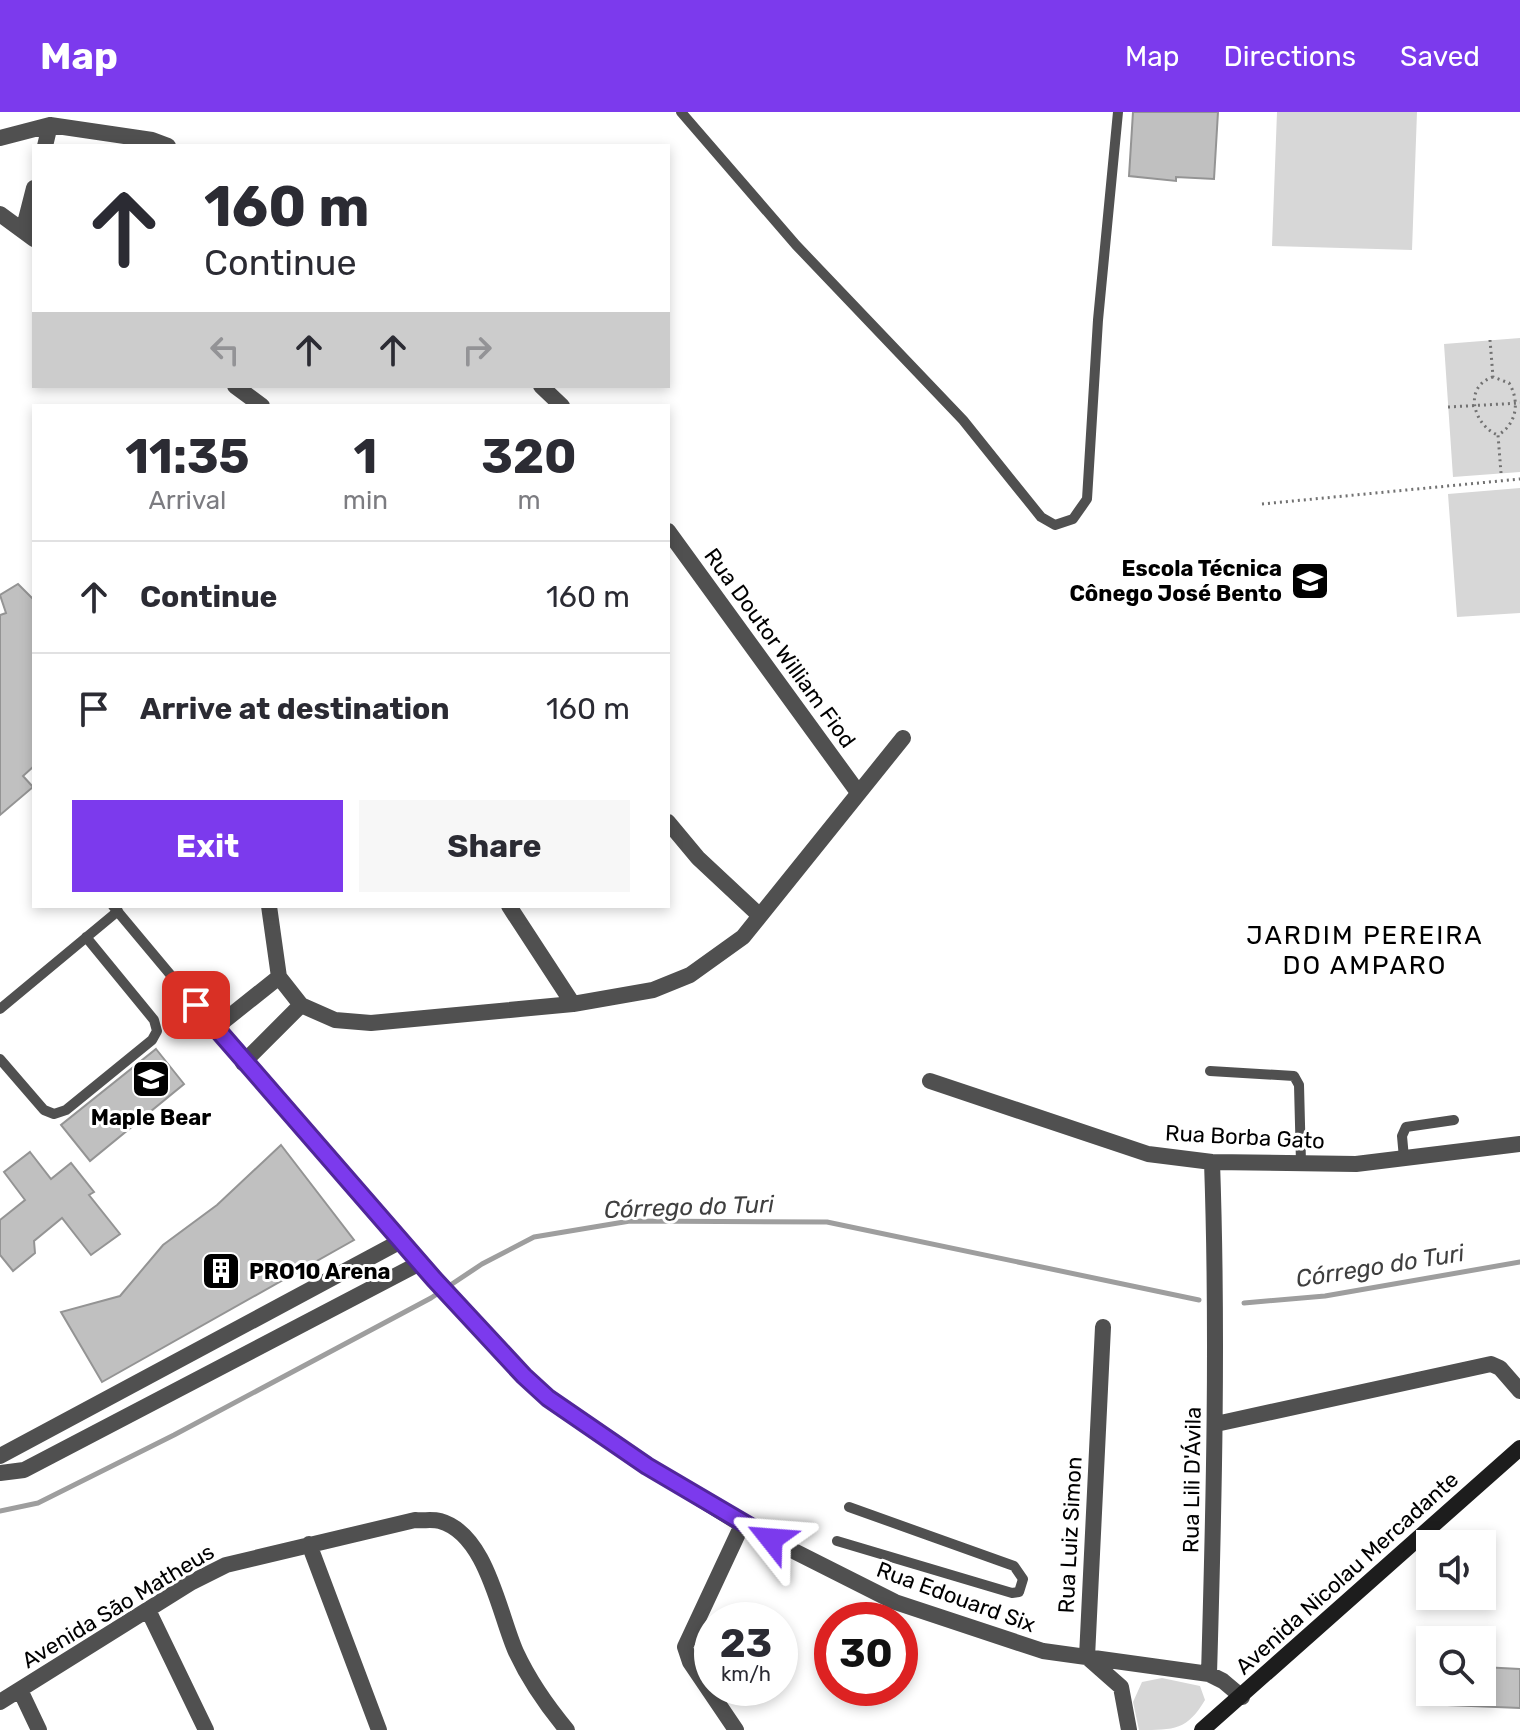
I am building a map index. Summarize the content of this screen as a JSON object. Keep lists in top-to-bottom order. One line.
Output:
{"streets":{"main road":["Avenida Nicolau Mercadante"],"street":["Rua Doutor William Fiod","Rua Borba Gato","Rua Lili D'Ávila","Rua Luiz Simon","Rua Edouard Six","Avenida São Matheus"]},"crossings":[["Rua Borba Gato","Rua Lili D'Ávila"],["Rua Lili D'Ávila","Rua Edouard Six"],["Rua Luiz Simon","Rua Edouard Six"]],"districts":["JARDIM PEREIRA DO AMPARO"],"water":["Córrego do Turi"],"places":{"school or university":["Escola Técnica Cônego José Bento","Maple Bear"],"building":["PRO10 Arena"]},"page":{"header":"Map","nav":["Map","Directions","Saved"],"turn":["160 m","Continue"],"eta":["11:35","Arrival","1","min","320","m"],"list":[{"name":"Continue","value":"160 m"},{"name":"Arrive at destination","value":"160 m"}],"buttons":["Exit","Share"],"speed":"23 km/h","limit":"30"}}
